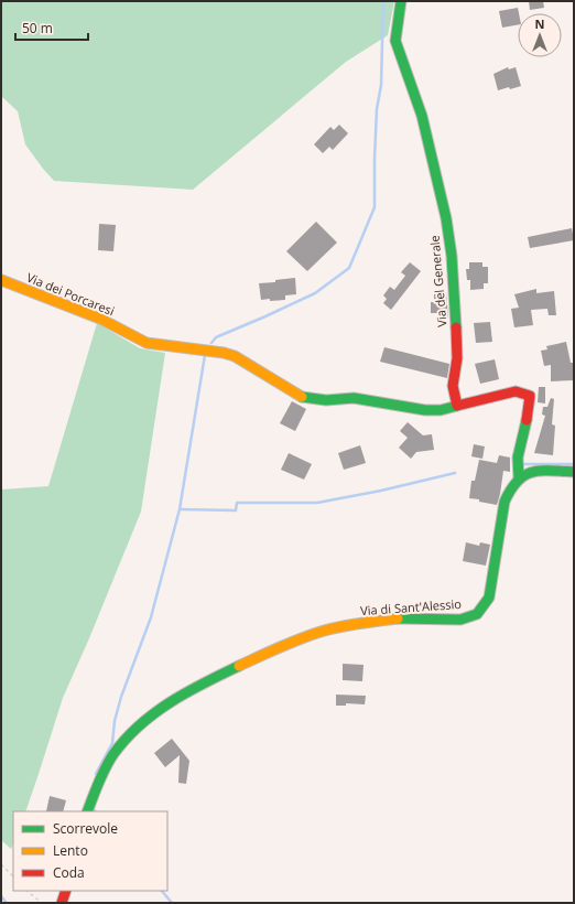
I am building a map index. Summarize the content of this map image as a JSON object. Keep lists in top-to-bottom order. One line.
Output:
{"streets":{"street":["Via del Generale","Via dei Porcaresi","Via di Sant'Alessio"]},"crossings":[["Via del Generale","Via dei Porcaresi"]],"legend":["Scorrevole","Lento","Coda"],"scale_bar":"50 m","north":"top"}
